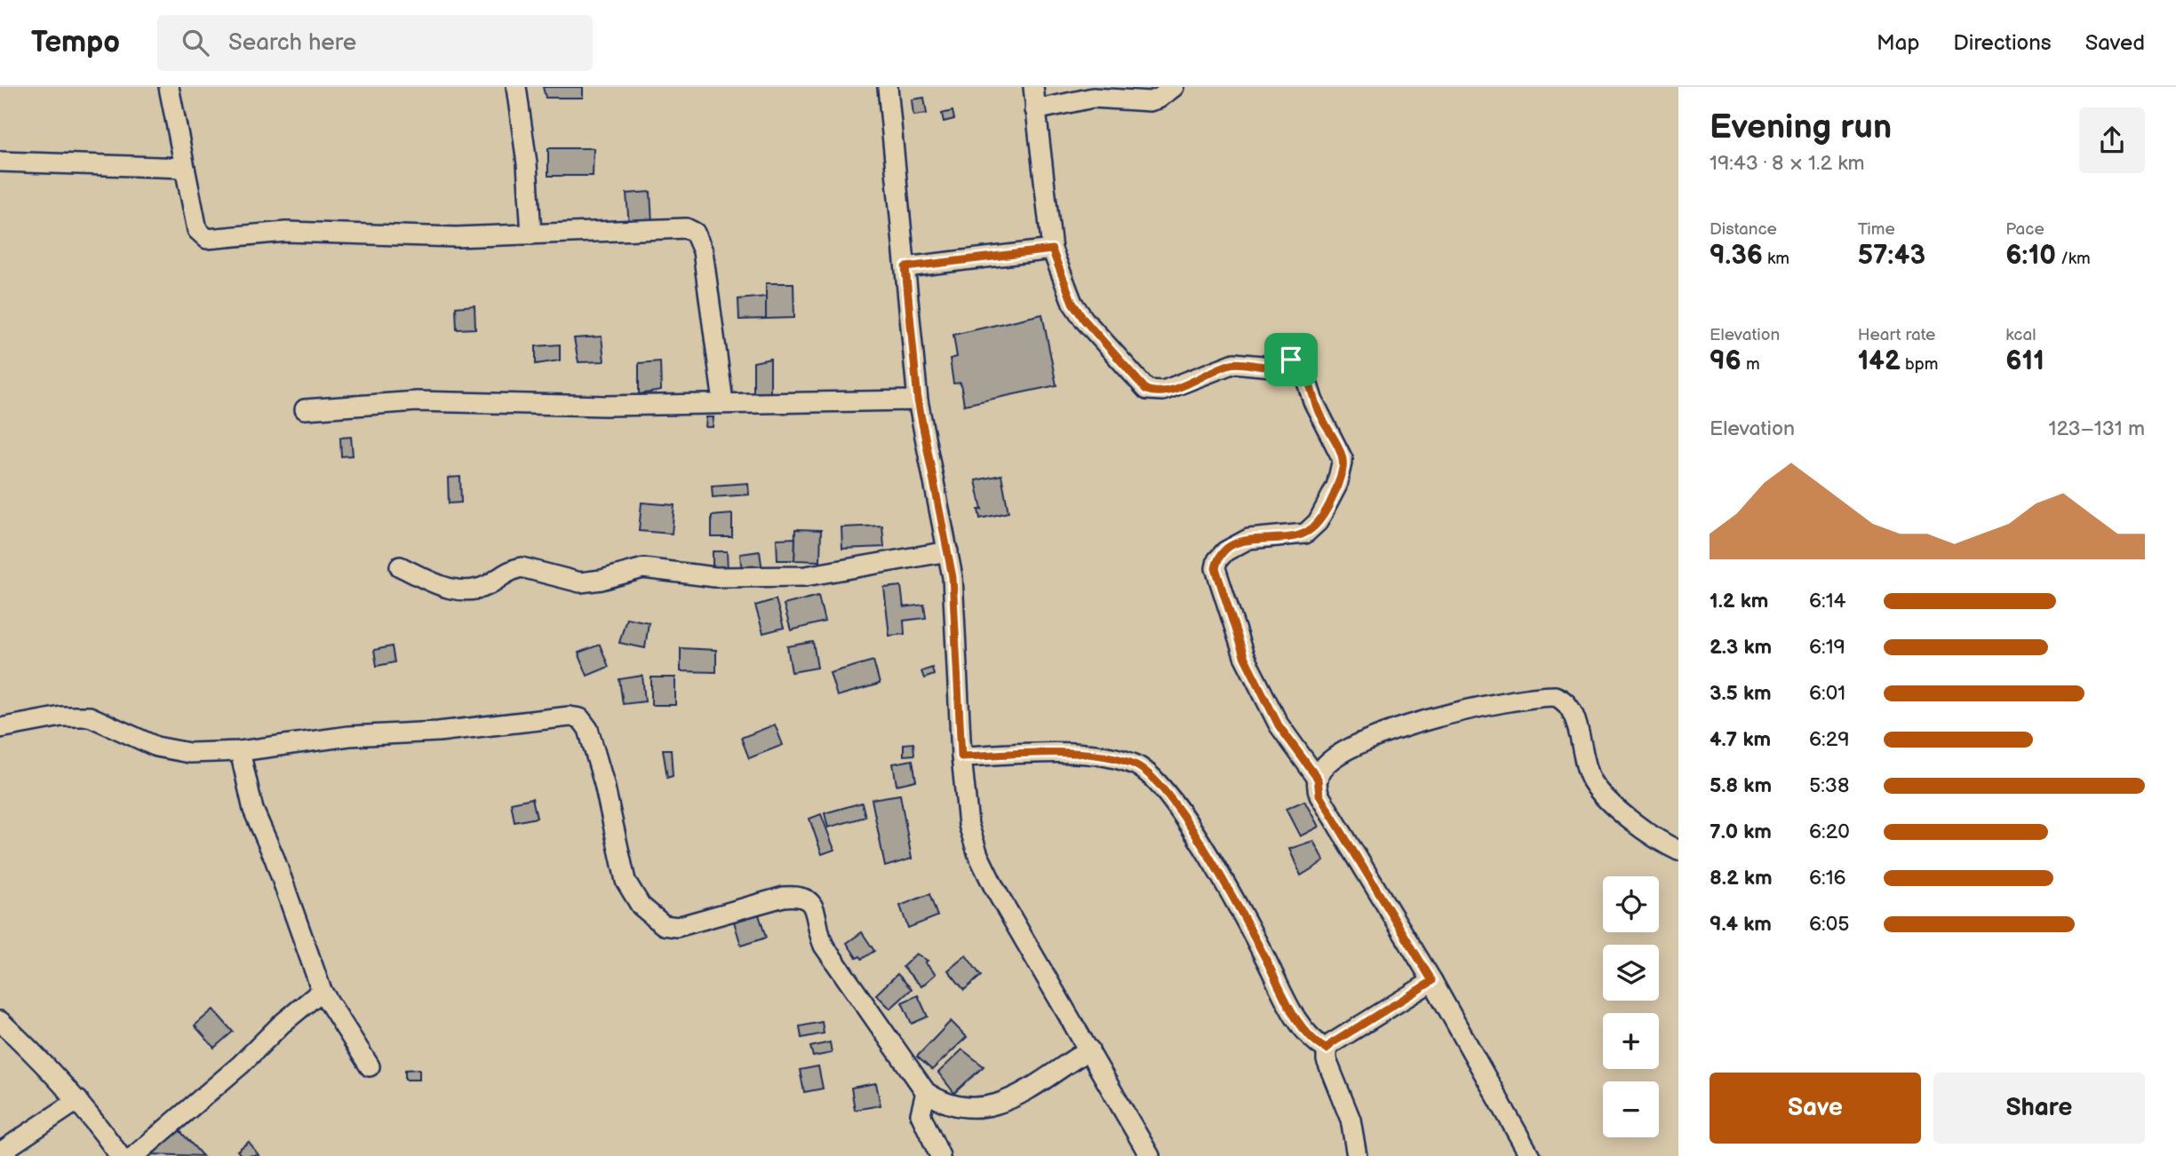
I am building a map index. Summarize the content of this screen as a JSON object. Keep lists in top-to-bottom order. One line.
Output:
{"page":{"header":"Tempo","search":"Search here","nav":["Map","Directions","Saved"],"heading":["Evening run","19:43 · 8 × 1.2 km"],"stats":[["Distance","9.36 km"],["Time","57:43"],["Pace","6:10 /km"],["Elevation","96 m"],["Heart rate","142 bpm"],["kcal","611"]],"chart":["Elevation","123–131 m"],"list":[{"name":"1.2 km","note":"6:14"},{"name":"2.3 km","note":"6:19"},{"name":"3.5 km","note":"6:01"},{"name":"4.7 km","note":"6:29"},{"name":"5.8 km","note":"5:38"},{"name":"7.0 km","note":"6:20"},{"name":"8.2 km","note":"6:16"},{"name":"9.4 km","note":"6:05"}],"map_buttons":["+","−"],"buttons":["Save","Share"]}}
